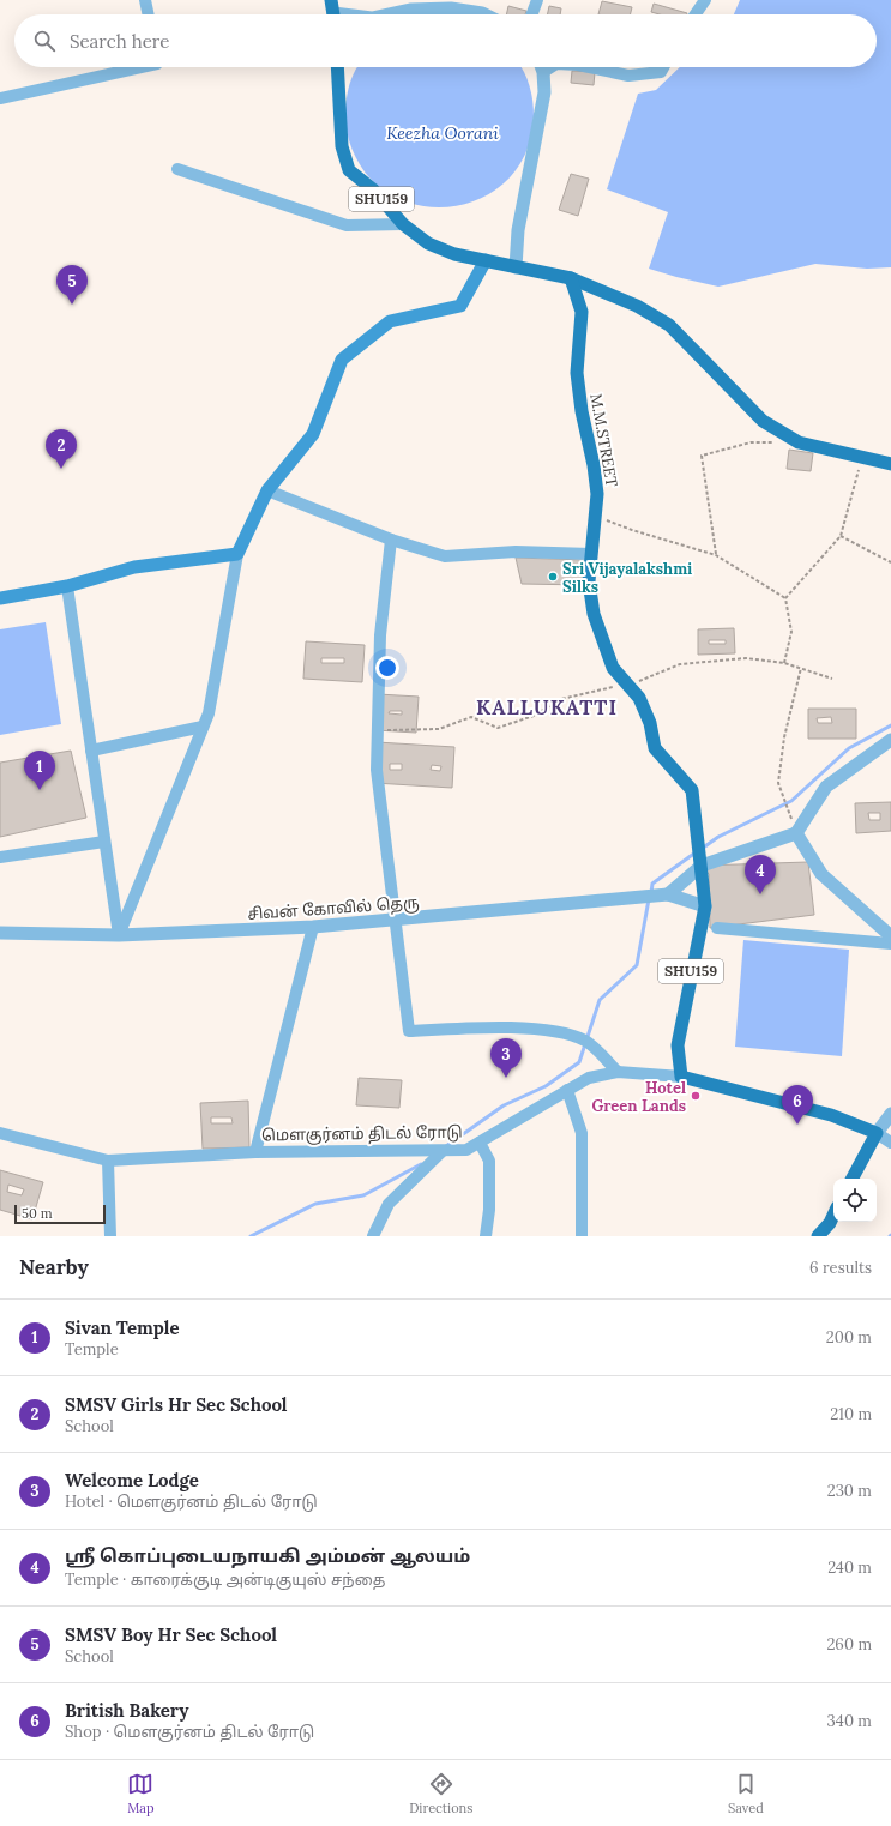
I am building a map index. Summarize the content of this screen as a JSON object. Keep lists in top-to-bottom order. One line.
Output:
{"streets":{"main road":["SHU159","M.M.STREET","மௌகுர்னம் திடல் ரோடு"],"street":["சிவன் கோவில் தெரு"]},"crossings":[["SHU159","M.M.STREET"],["SHU159","மௌகுர்னம் திடல் ரோடு"]],"districts":["KALLUKATTI"],"water":["Keezha Oorani"],"places":["Sri Vijayalakshmi Silks","Hotel Green Lands"],"scale_bar":"50 m","page":{"search":"Search here","pins":["5","2","1","4","3","6"],"scale":"50 m","heading":["Nearby","6 results"],"list":[{"mark":"1","name":"Sivan Temple","note":"Temple","value":"200 m"},{"mark":"2","name":"SMSV Girls Hr Sec School","note":"School","value":"210 m"},{"mark":"3","name":"Welcome Lodge","note":"Hotel · மௌகுர்னம் திடல் ரோடு","value":"230 m"},{"mark":"4","name":"ஸ்ரீ கொப்புடையநாயகி அம்மன் ஆலயம்","note":"Temple · காரைக்குடி அன்டிகுயுஸ் சந்தை","value":"240 m"},{"mark":"5","name":"SMSV Boy Hr Sec School","note":"School","value":"260 m"},{"mark":"6","name":"British Bakery","note":"Shop · மௌகுர்னம் திடல் ரோடு","value":"340 m"}],"nav":["Map","Directions","Saved"]}}
